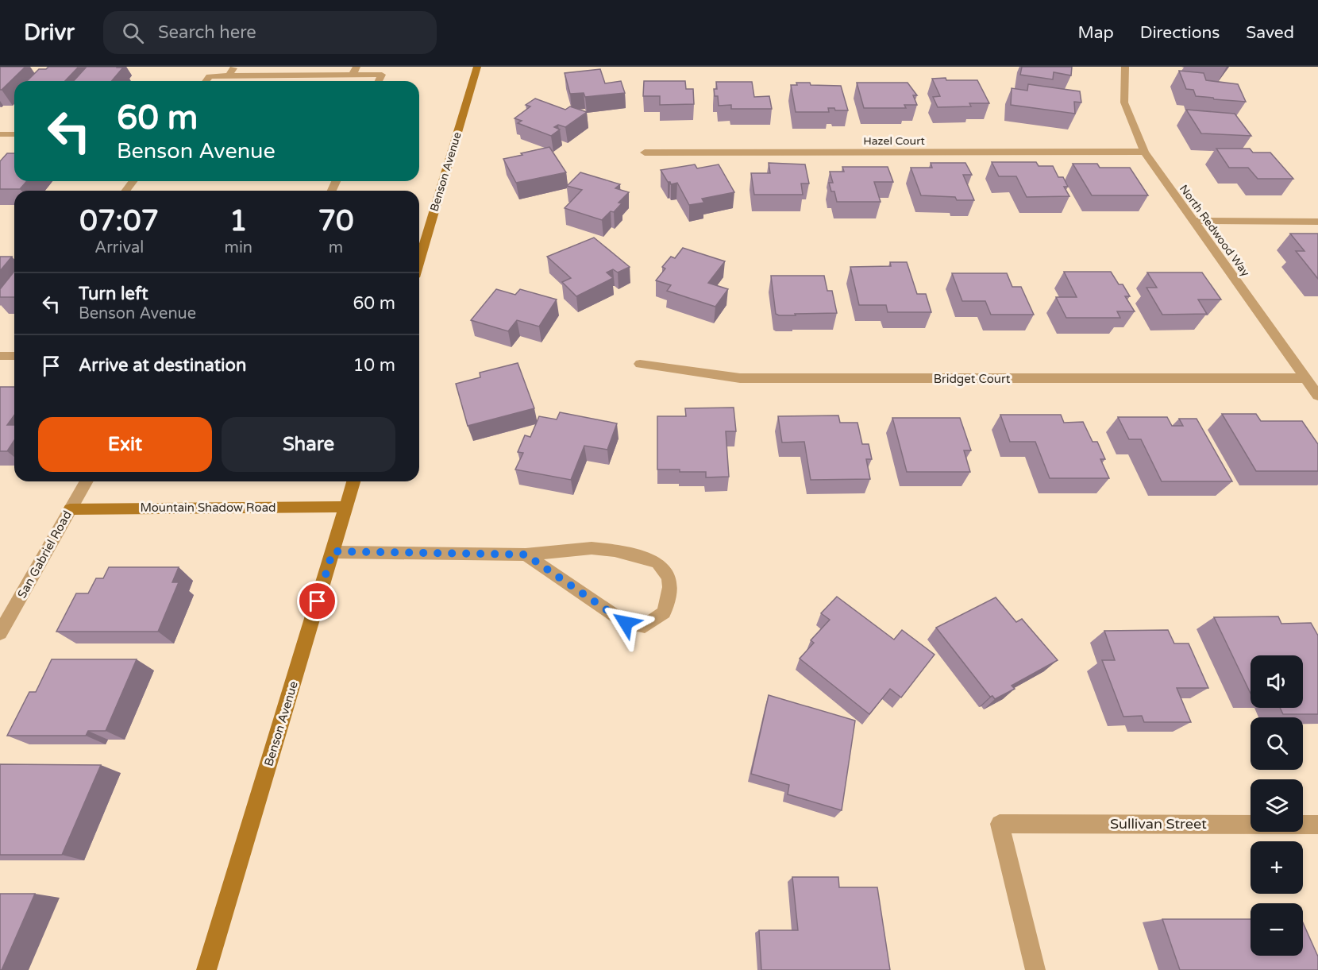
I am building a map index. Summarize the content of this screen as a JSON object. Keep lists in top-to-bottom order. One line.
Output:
{"streets":{"main road":["Benson Avenue","Mountain Shadow Road"],"street":["Hazel Court","North Redwood Way","Bridget Court","San Gabriel Road","Sullivan Street"]},"crossings":[["Hazel Court","North Redwood Way"],["Benson Avenue","Mountain Shadow Road"],["North Redwood Way","Bridget Court"],["Mountain Shadow Road","San Gabriel Road"]],"page":{"header":"Drivr","search":"Search here","nav":["Map","Directions","Saved"],"turn":["60 m","Benson Avenue"],"eta":["07:07","Arrival","1","min","70","m"],"list":[{"name":"Turn left","note":"Benson Avenue","value":"60 m"},{"name":"Arrive at destination","value":"10 m"}],"buttons":["Exit","Share"],"map_buttons":["+","−"]}}
